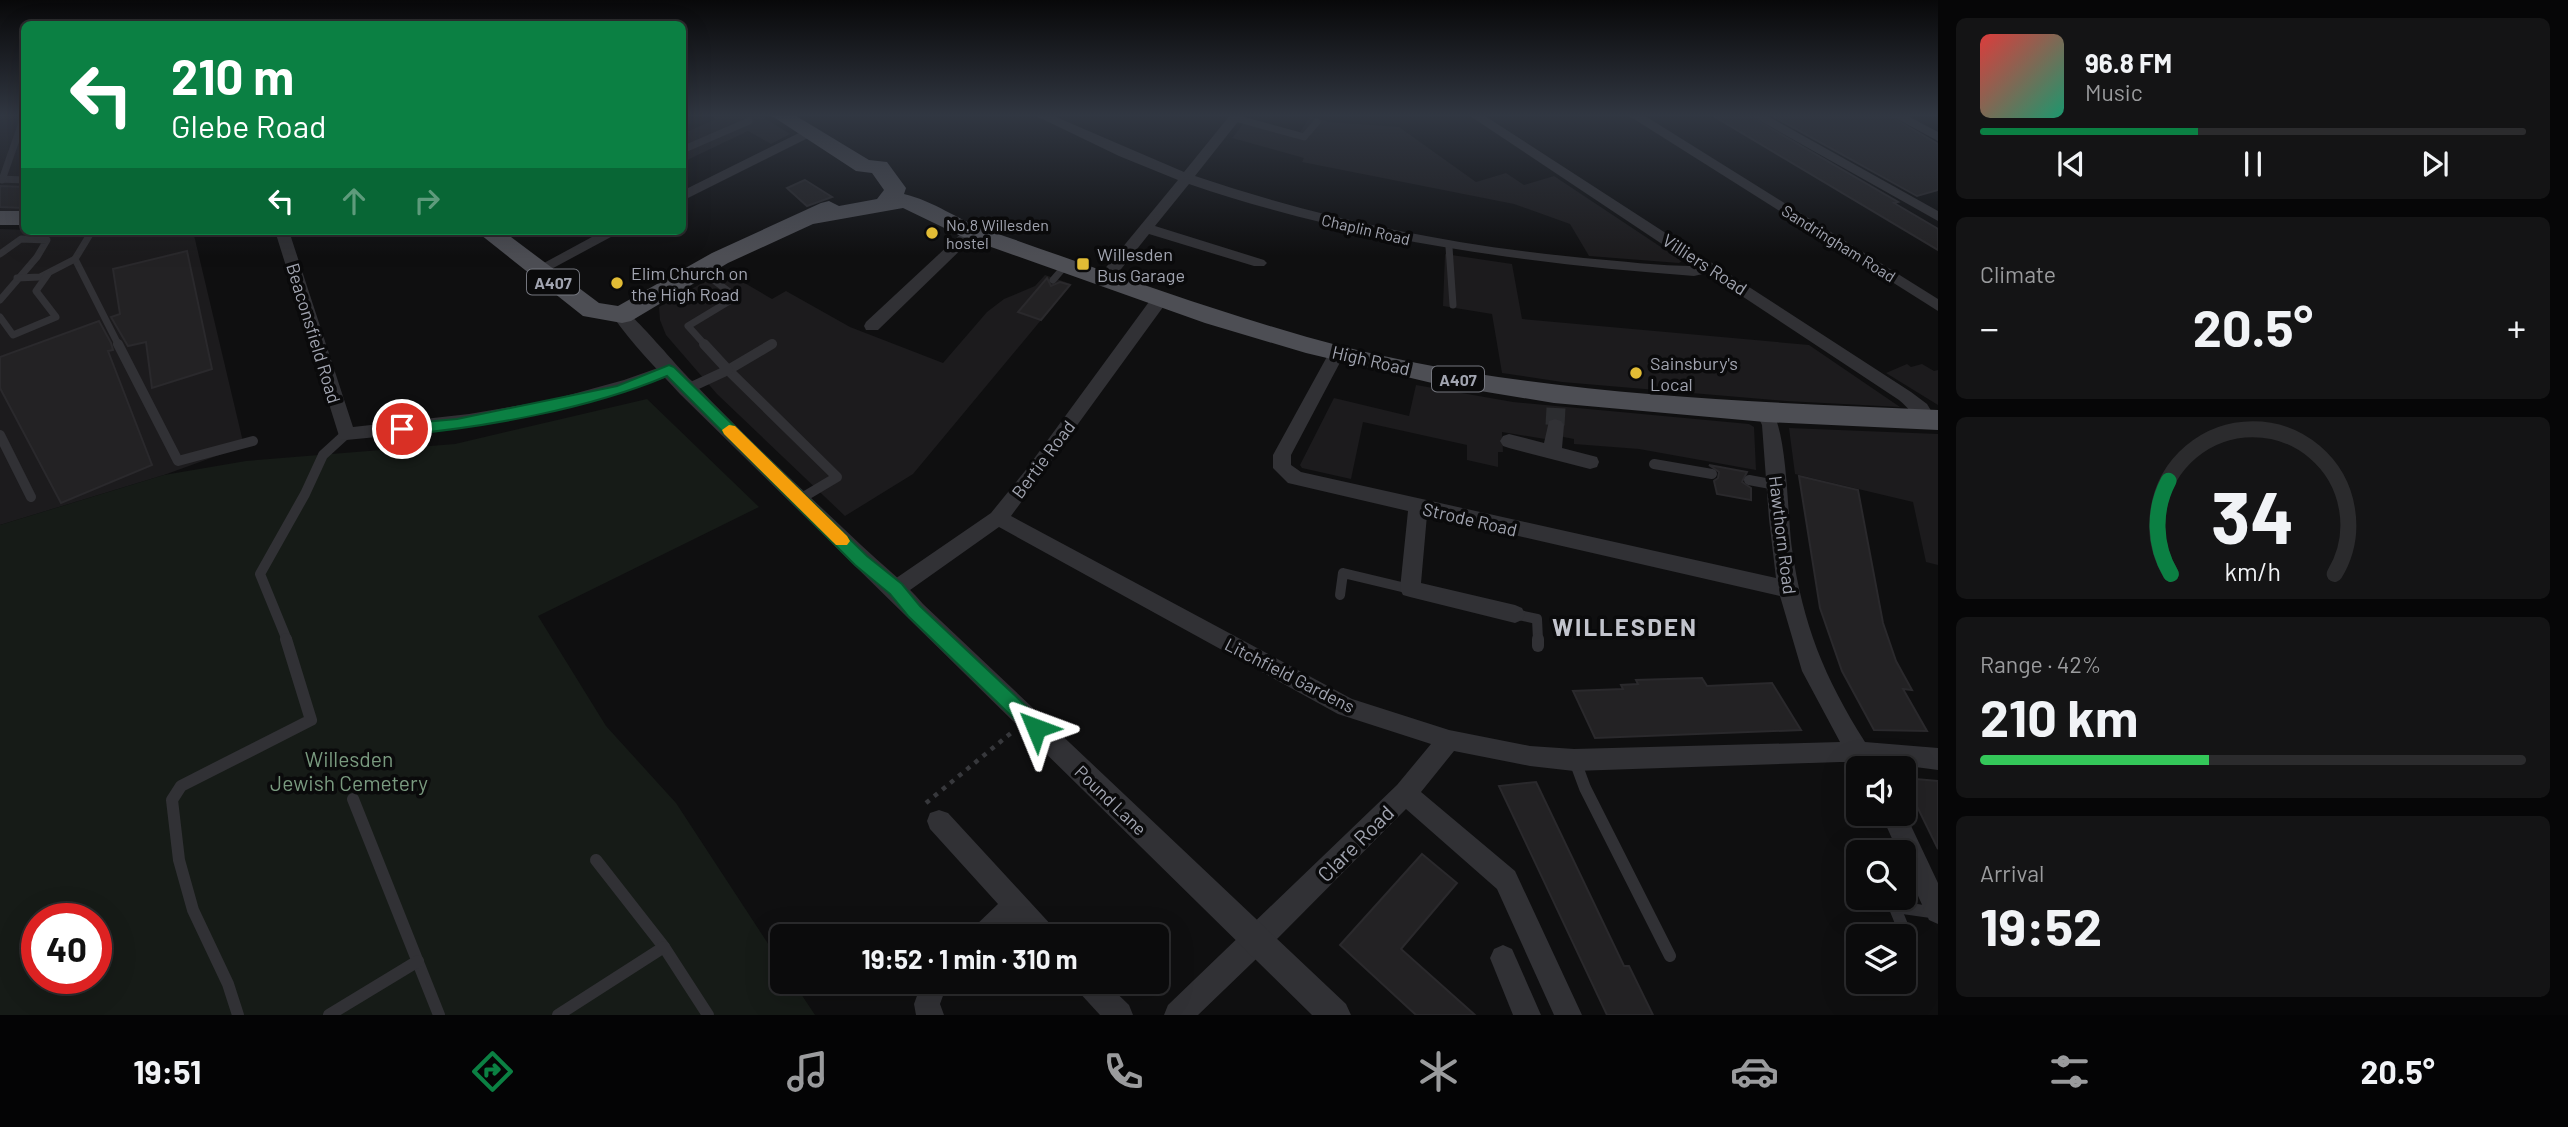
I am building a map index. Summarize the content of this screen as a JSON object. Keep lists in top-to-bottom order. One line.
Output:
{"streets":{"main road":["A407","High Road"],"street":["Chaplin Road","Sandringham Road","Villiers Road","Beaconsfield Road","Bertie Road","Strode Road","Hawthorn Road","Litchfield Gardens","Pound Lane","Clare Road"]},"crossings":[["Chaplin Road","Villiers Road"],["Villiers Road","High Road"],["A407","Pound Lane"],["High Road","Bertie Road"],["High Road","Strode Road"],["High Road","Hawthorn Road"],["Bertie Road","Litchfield Gardens"],["Bertie Road","Pound Lane"],["Strode Road","Hawthorn Road"],["Litchfield Gardens","Clare Road"],["Pound Lane","Clare Road"]],"districts":["WILLESDEN"],"parks":["Willesden Jewish Cemetery"],"places":{"other":["No.8 Willesden hostel","Elim Church on the High Road","Sainsbury's Local"],"transit":["Willesden Bus Garage"]},"page":{"turn":["210 m","Glebe Road"],"song":["96.8 FM","Music"],"tile":["Climate",["Range · 42%","210 km"],["Arrival","19:52"]],"heat":["−","20.5°","+"],"limit":"40","trip":"19:52 · 1 min · 310 m","tabs":["19:51","20.5°"],"gauge":["34","km/h"]}}
